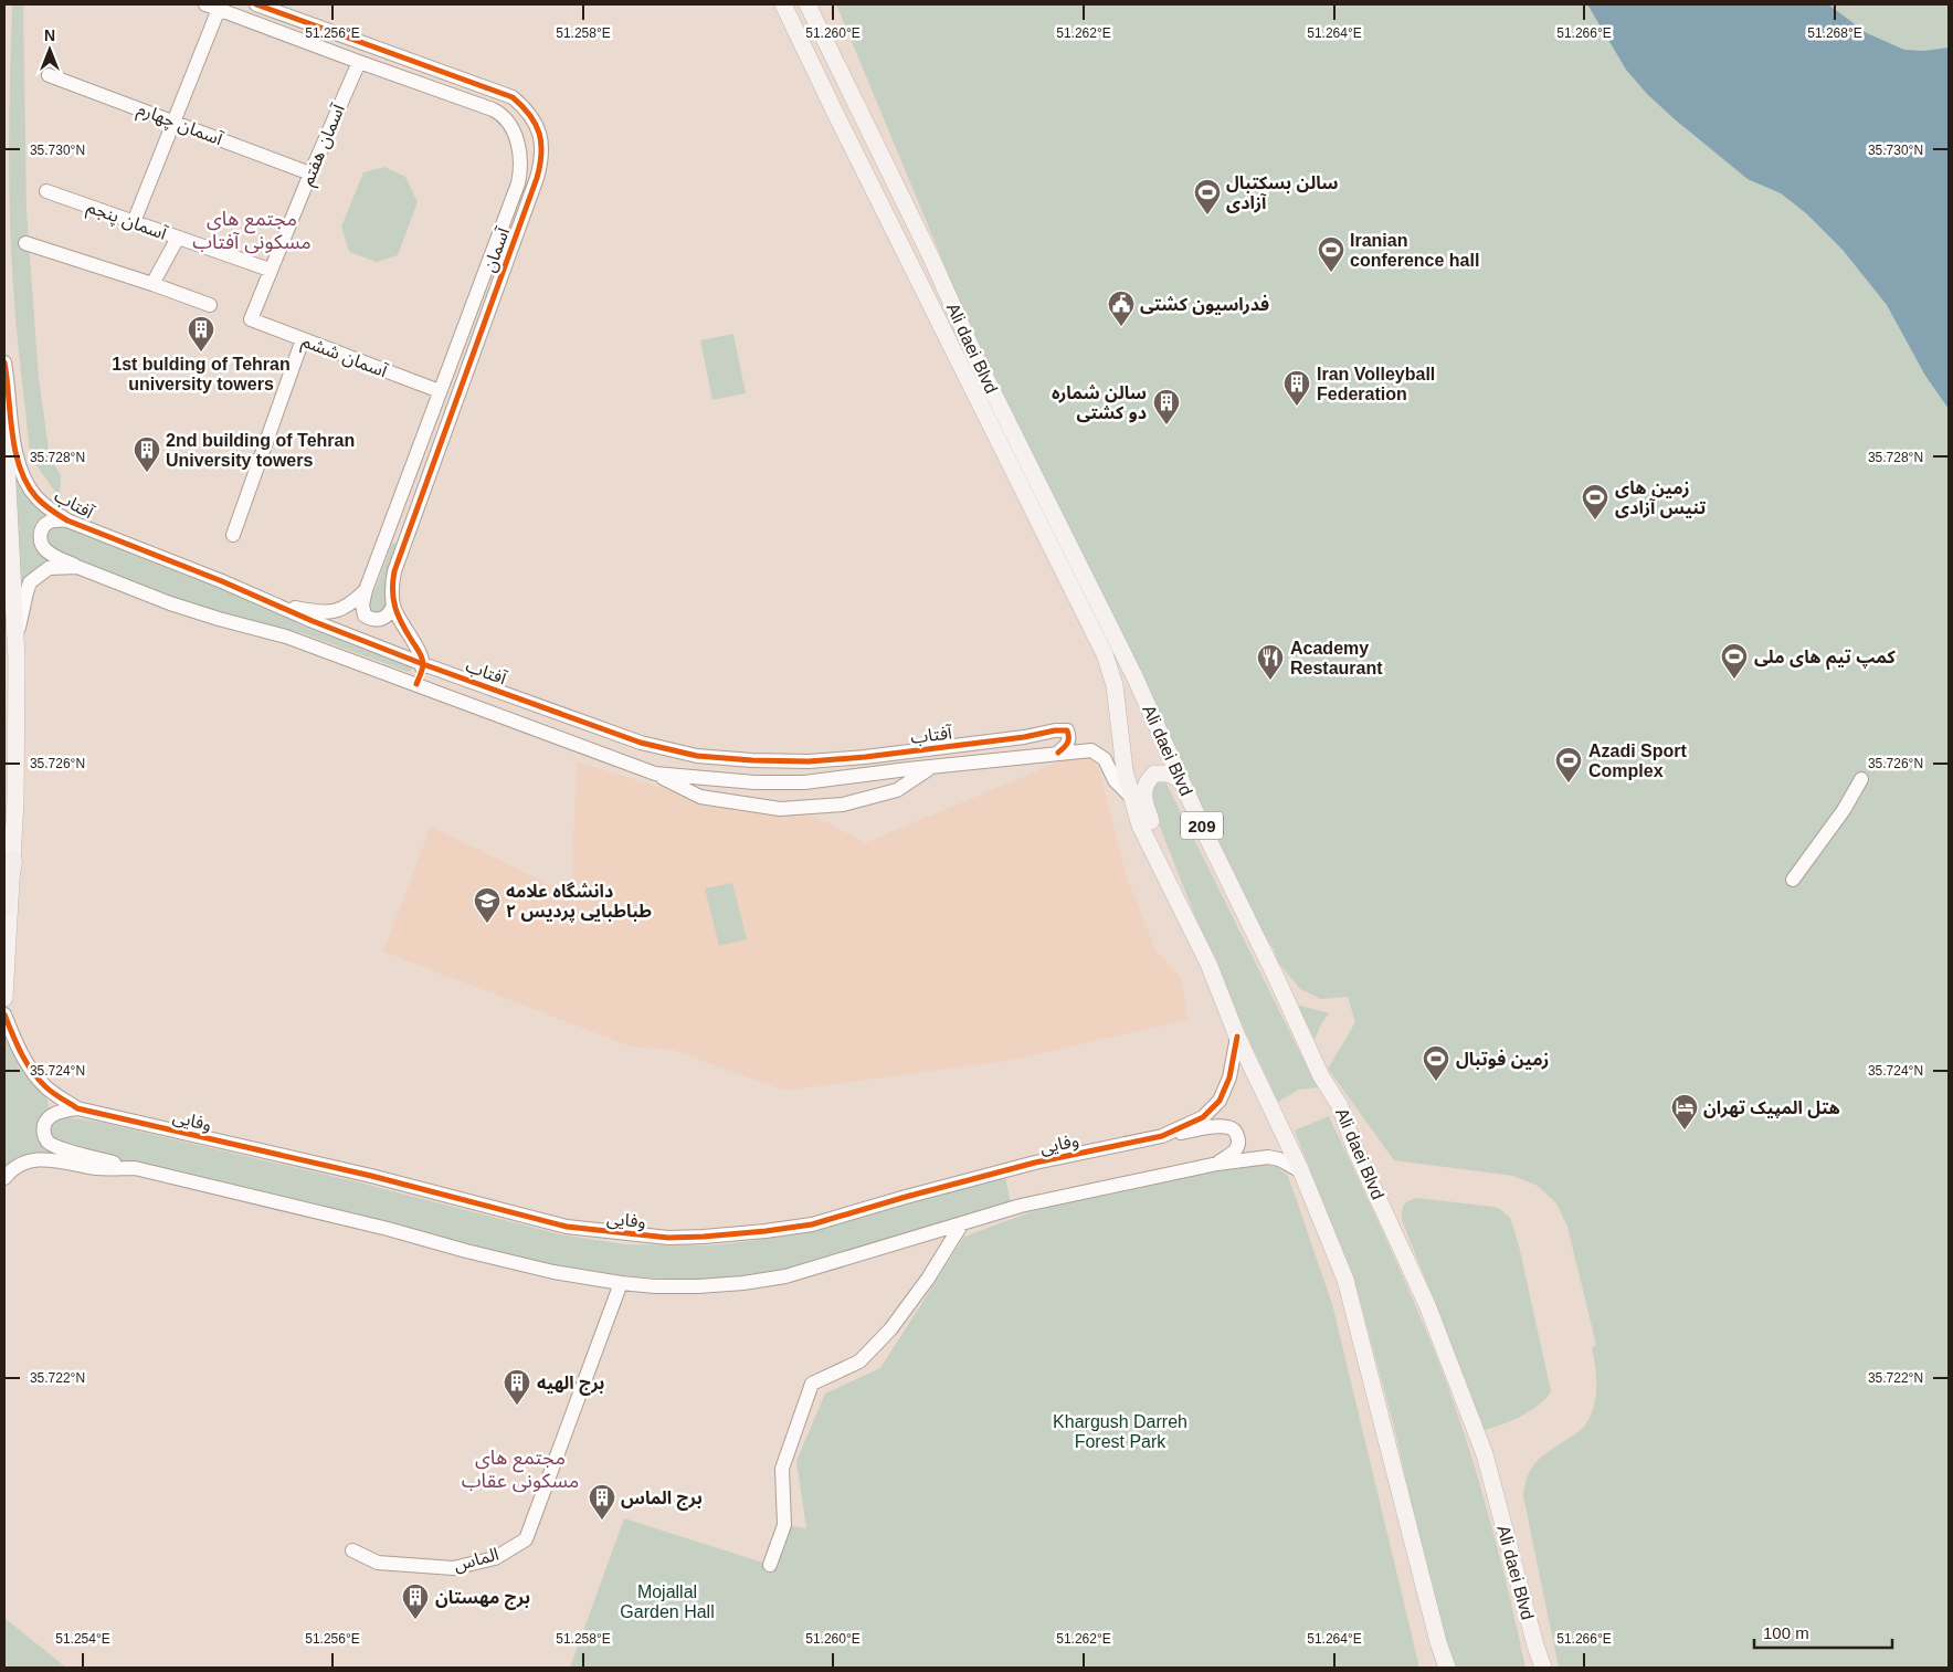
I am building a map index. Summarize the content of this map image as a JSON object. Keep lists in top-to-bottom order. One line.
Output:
{"streets":{"main road":["Ali daei Blvd","209"],"street":["آسمان چهارم","آسمان هفتم","آسمان پنجم","آسمان","آسمان ششم","آفتاب","وفایی","الماس"]},"crossings":[["آسمان چهارم","آسمان هفتم"],["آسمان هفتم","آسمان پنجم"],["آسمان هفتم","آسمان"],["آسمان هفتم","آسمان ششم"],["آسمان","آسمان ششم"],["آسمان","آفتاب"],["Ali daei Blvd","آفتاب"],["Ali daei Blvd","وفایی"]],"districts":["مجتمع های مسکونی آفتاب","مجتمع های مسکونی عقاب"],"parks":["Khargush Darreh Forest Park","Mojallal Garden Hall"],"places":{"sports":["سالن بسکتبال آزادی","Iranian conference hall","زمین های تنیس آزادی","کمپ تیم های ملی","Azadi Sport Complex","زمین فوتبال"],"public building":["فدراسیون کشتی"],"building":["1st bulding of Tehran university towers","Iran Volleyball Federation","سالن شماره دو کشتی","2nd building of Tehran University towers","برج الهیه","برج الماس","برج مهستان"],"restaurant":["Academy Restaurant"],"school or university":["دانشگاه علامه طباطبایی پردیس ۲"],"hotel":["هتل المپیک تهران"]},"scale_bar":"100 m","north":"top","coordinates":["51.256°E","51.258°E","51.260°E","51.262°E","51.264°E","51.266°E","51.268°E","35.730°N","35.728°N","35.726°N","35.724°N","35.722°N","51.254°E"]}
